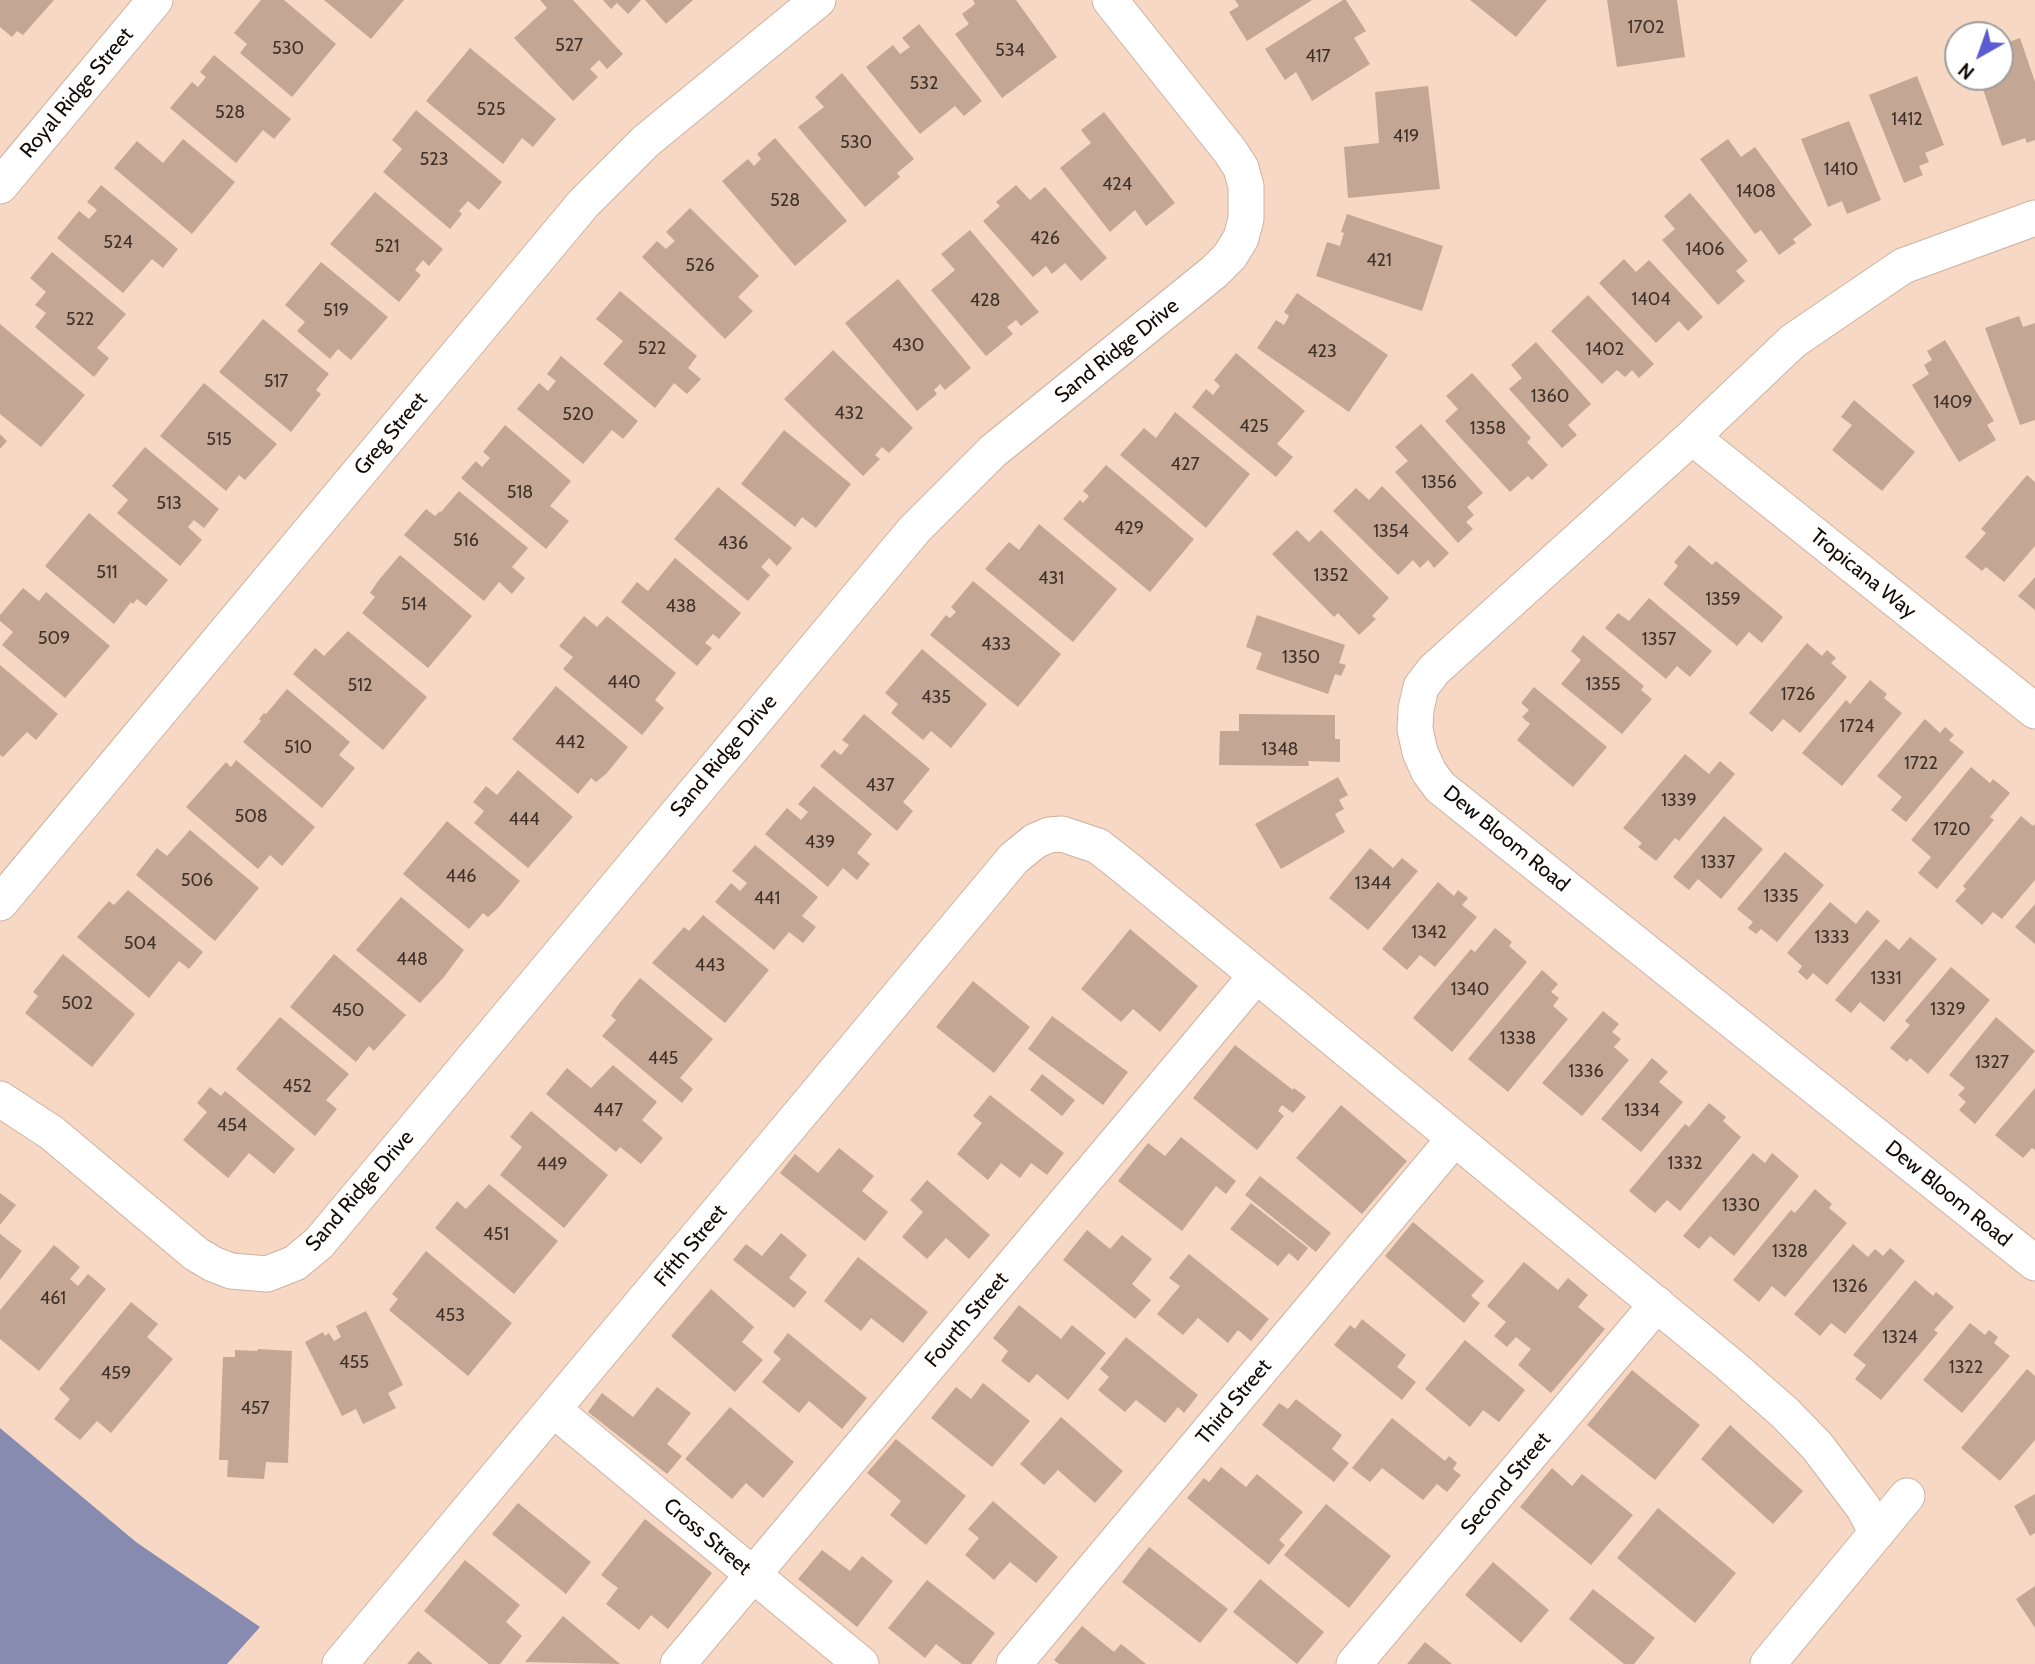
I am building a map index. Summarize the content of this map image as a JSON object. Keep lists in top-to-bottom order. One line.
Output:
{"streets":{"street":["Royal Ridge Street","Sand Ridge Drive","Greg Street","Tropicana Way","Dew Bloom Road","Fifth Street","Fourth Street","Third Street","Second Street","Cross Street"]},"crossings":[["Tropicana Way","Dew Bloom Road"],["Fifth Street","Fourth Street"],["Fifth Street","Cross Street"],["Fourth Street","Cross Street"]],"house_numbers":["1702","527","530","534","417","532","525","528","1412","419","530","523","1410","424","1408","528","426","524","521","1406","421","526","1404","428","519","522","430","522","1402","423","517","1360","1409","432","520","425","1358","515","427","1356","518","513","429","1354","516","436","511","1352","431","1359","514","438","509","1357","433","1350","440","1355","512","1726","435","1724","442","510","1348","1722","437","1339","508","444","1720","439","1337","446","506","1344","1335","441","1342","1333","504","448","443","1331","1340","502","1329","450","1338","445","1327","1336","452","447","1334","454","1332","449","1330","451","1328","1326","461","453","1324","455","1322","459","457"],"north":"bottom left"}
